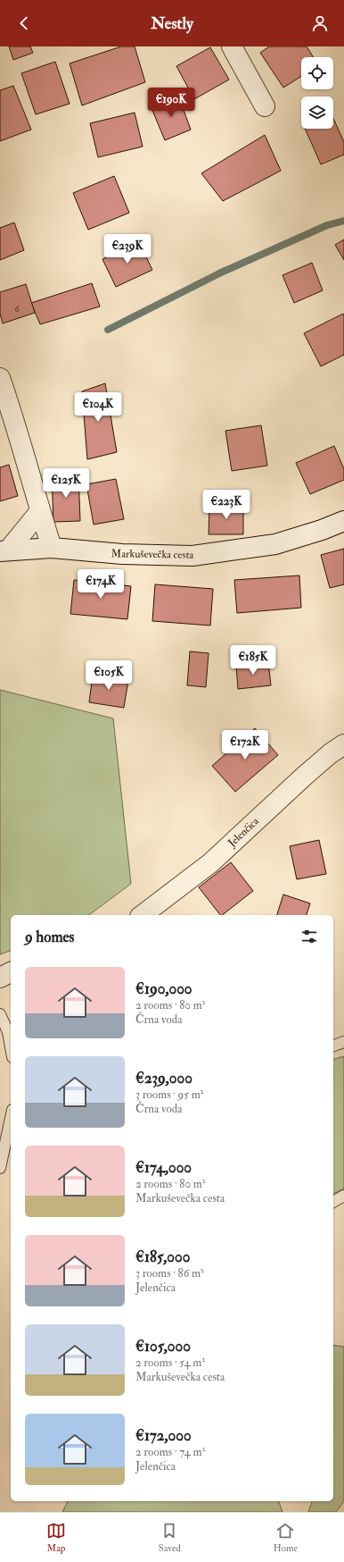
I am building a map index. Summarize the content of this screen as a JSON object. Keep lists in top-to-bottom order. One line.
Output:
{"streets":{"street":["Markuševečka cesta","Jelenčica"]},"house_numbers":["6"],"page":{"header":"Nestly","price":["€190K","€239K","€104K","€125K","€223K","€174K","€185K","€105K","€172K"],"heading":"9 homes","list":[{"name":"€190,000","note":"2 rooms · 80 m² · Črna voda"},{"name":"€239,000","note":"3 rooms · 95 m² · Črna voda"},{"name":"€174,000","note":"2 rooms · 80 m² · Markuševečka cesta"},{"name":"€185,000","note":"3 rooms · 86 m² · Jelenčica"},{"name":"€105,000","note":"2 rooms · 54 m² · Markuševečka cesta"},{"name":"€172,000","note":"2 rooms · 74 m² · Jelenčica"}],"tabs":["Map","Saved","Home"]}}
